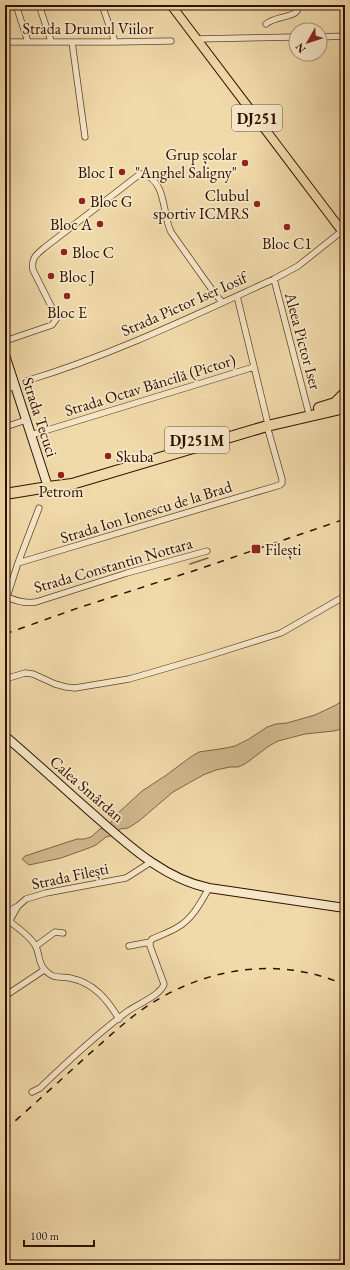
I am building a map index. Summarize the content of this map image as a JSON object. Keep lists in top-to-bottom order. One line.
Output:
{"streets":{"highway":["DJ251M"],"main road":["DJ251","Strada Tecuci","Calea Smârdan"],"street":["Strada Drumul Viilor","Strada Pictor Iser Iosif","Aleea Pictor Iser","Strada Octav Băncilă (Pictor)","Strada Ion Ionescu de la Brad","Strada Constantin Nottara","Strada Filești"]},"crossings":[["DJ251","Strada Pictor Iser Iosif"],["Strada Pictor Iser Iosif","Aleea Pictor Iser"],["Aleea Pictor Iser","DJ251M"],["Strada Octav Băncilă (Pictor)","Strada Tecuci"],["Strada Tecuci","DJ251M"],["DJ251M","Strada Ion Ionescu de la Brad"],["Calea Smârdan","Strada Filești"]],"places":{"other":["Grup școlar \"Anghel Saligny\"","Bloc I","Bloc G","Clubul sportiv ICMRS","Bloc A","Bloc C1","Bloc C","Bloc J","Bloc E","Skuba","Petrom"],"transit":["Filești"]},"scale_bar":"100 m","north":"bottom left"}
